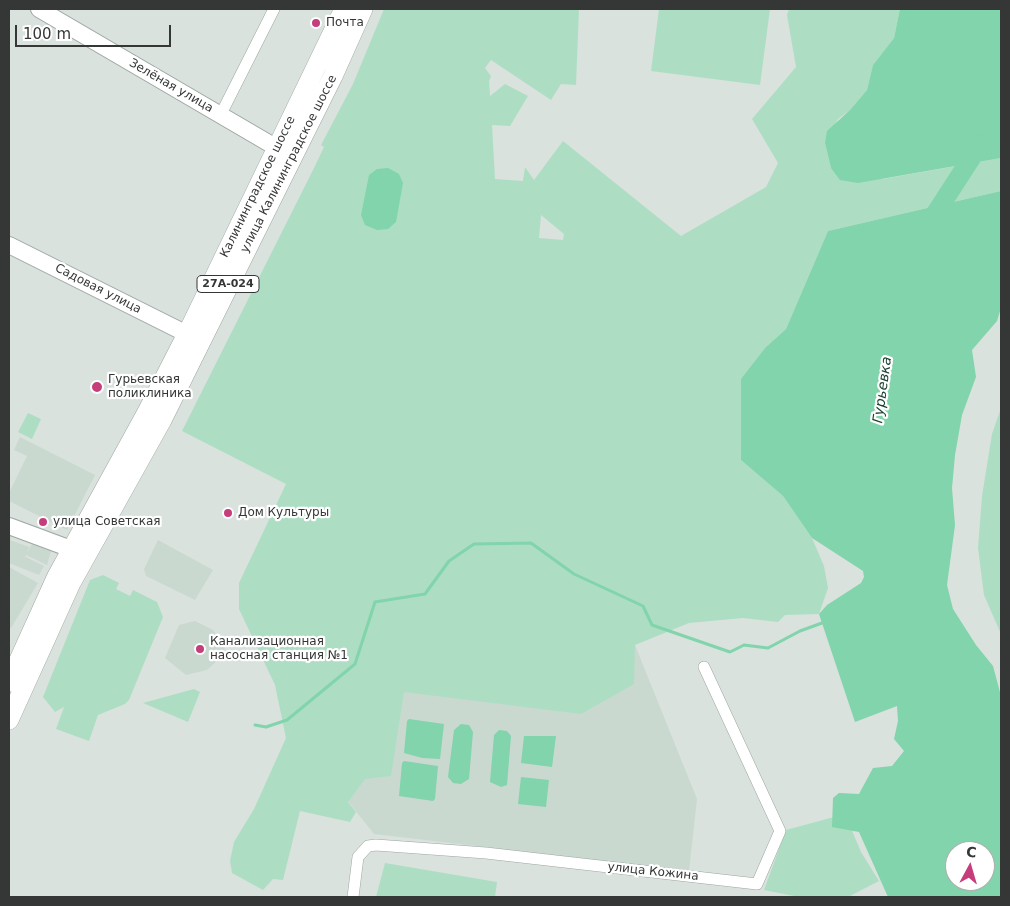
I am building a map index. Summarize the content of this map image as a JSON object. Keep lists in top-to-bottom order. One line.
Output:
{"streets":{"main road":["улица Калининградское шоссе","Калининградское шоссе","27А-024"],"street":["Зелёная улица","Садовая улица","улица Кожина"]},"crossings":[["Зелёная улица","Калининградское шоссе"],["улица Калининградское шоссе","Калининградское шоссе"],["Калининградское шоссе","Садовая улица"]],"water":["Гурьевка"],"places":["Почта","Гурьевская поликлиника","Дом Культуры","улица Советская","Канализационная насосная станция №1"],"scale_bar":"100 m","north":"top"}
